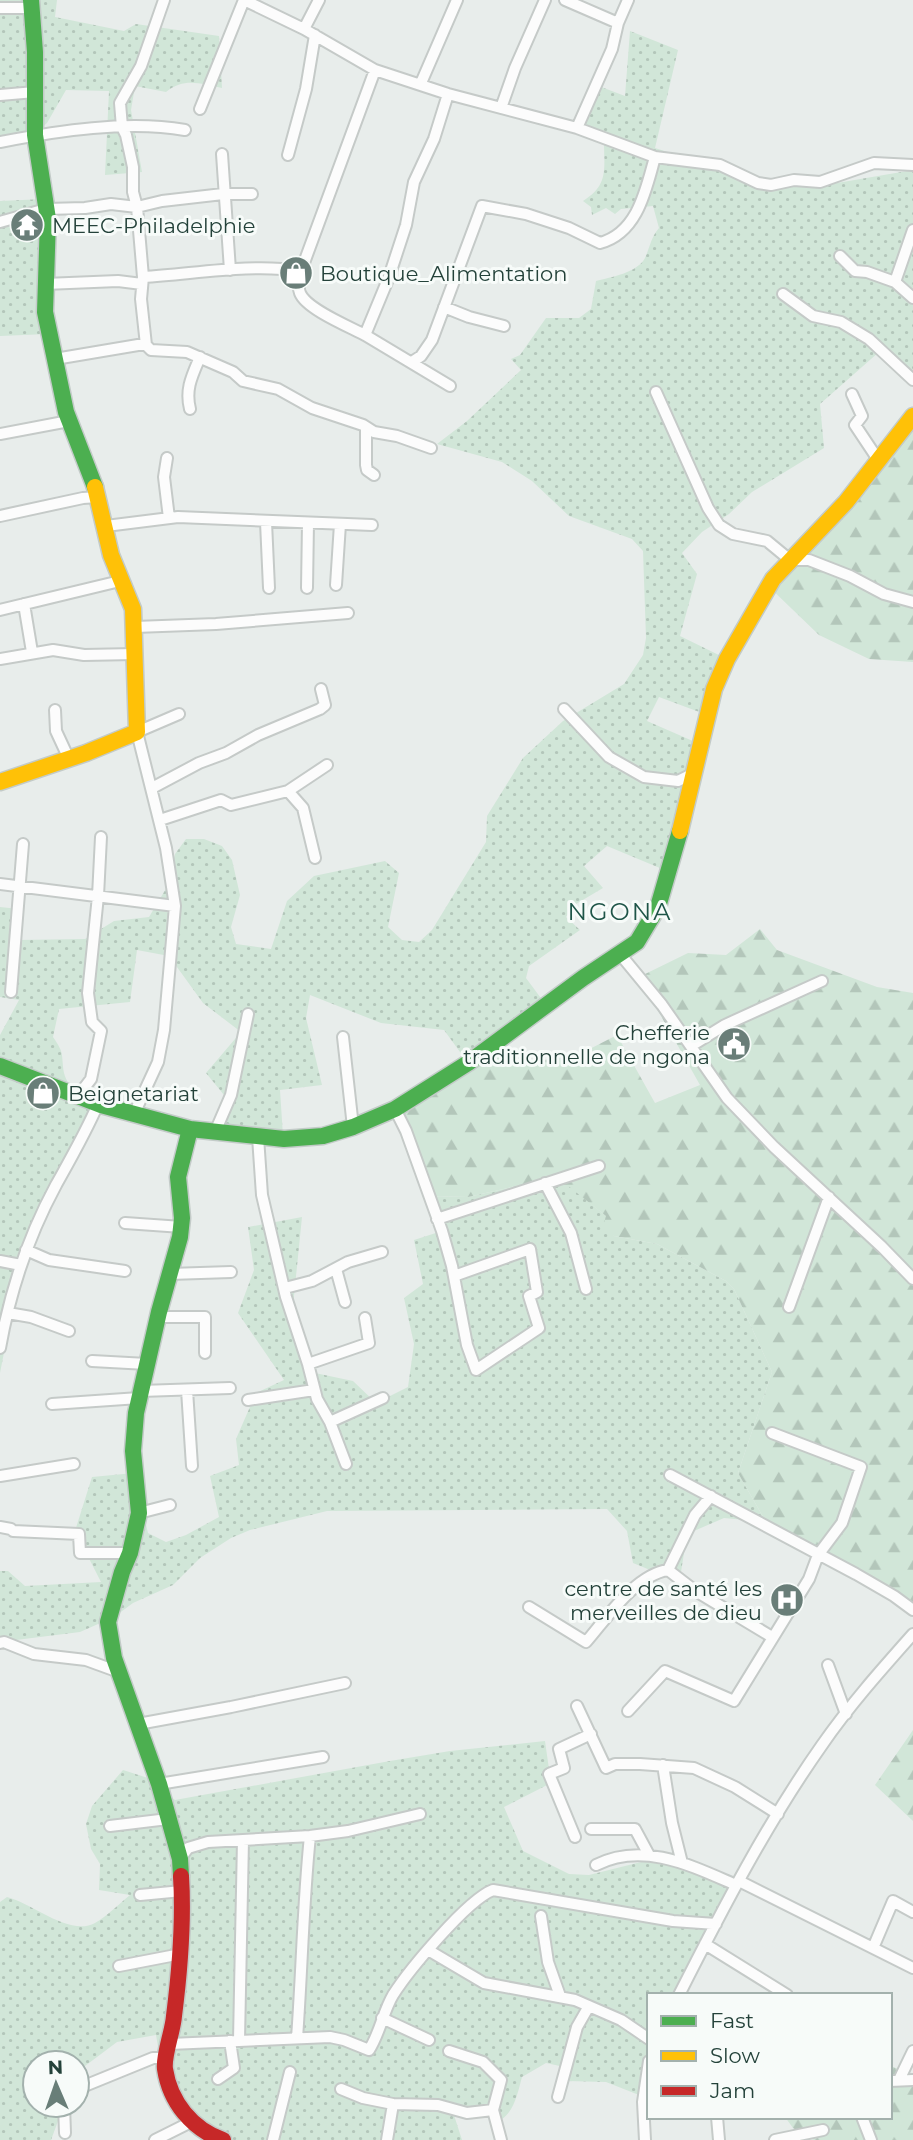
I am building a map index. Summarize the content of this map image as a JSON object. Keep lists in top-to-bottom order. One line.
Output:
{"districts":["NGONA"],"places":{"temple":["MEEC-Philadelphie"],"shop":["Boutique_Alimentation","Beignetariat"],"public building":["Chefferie traditionnelle de ngona"],"hospital":["centre de santé les merveilles de dieu"]},"legend":["Fast","Slow","Jam"],"north":"top"}
